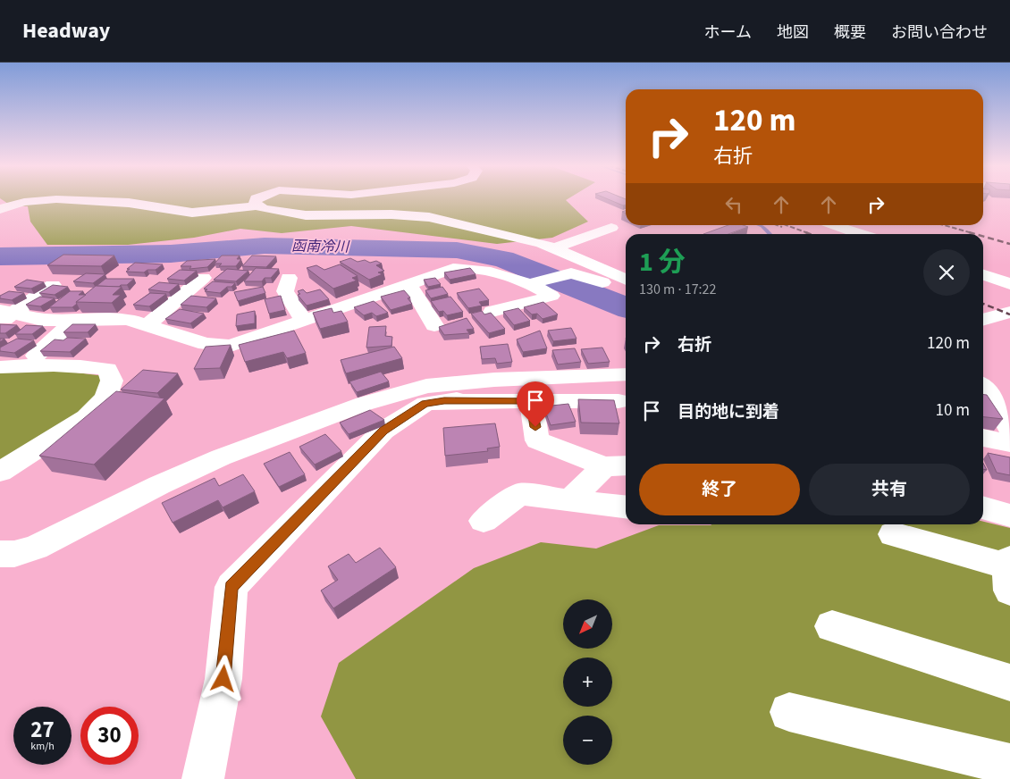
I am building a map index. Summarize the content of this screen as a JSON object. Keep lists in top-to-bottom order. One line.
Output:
{"water":["函南冷川"],"north":"bottom left","page":{"header":"Headway","nav":["ホーム","地図","概要","お問い合わせ"],"turn":["120 m","右折"],"heading":["1 分","130 m · 17:22"],"list":[{"name":"右折","value":"120 m"},{"name":"目的地に到着","value":"10 m"}],"buttons":["終了","共有"],"map_buttons":["+","−"],"speed":"27 km/h","limit":"30"}}
